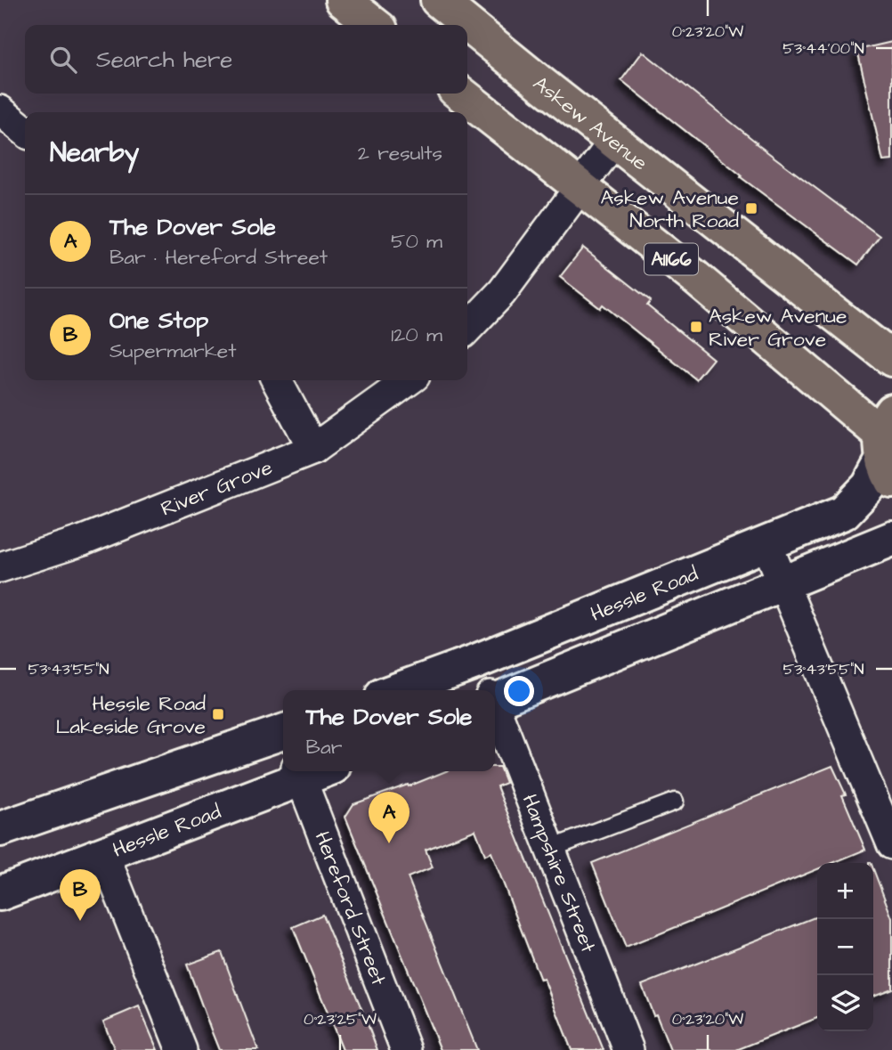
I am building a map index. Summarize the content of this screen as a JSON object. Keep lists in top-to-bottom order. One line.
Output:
{"streets":{"main road":["Askew Avenue","A1166"],"street":["River Grove","Hessle Road","Hampshire Street","Hereford Street"]},"crossings":[["A1166","Hessle Road"],["Hessle Road","Hampshire Street"],["Hessle Road","Hereford Street"]],"places":{"transit":["Askew Avenue North Road","Askew Avenue River Grove","Hessle Road Lakeside Grove"]},"page":{"search":"Search here","heading":["Nearby","2 results"],"list":[{"mark":"A","name":"The Dover Sole","note":"Bar · Hereford Street","value":"50 m"},{"mark":"B","name":"One Stop","note":"Supermarket","value":"120 m"}],"popup":["The Dover Sole","Bar"],"pins":["A","B"],"map_buttons":["+","−"]},"coordinates":["0°23'20\"W","53°44'00\"N","53°43'55\"N","0°23'25\"W"]}
